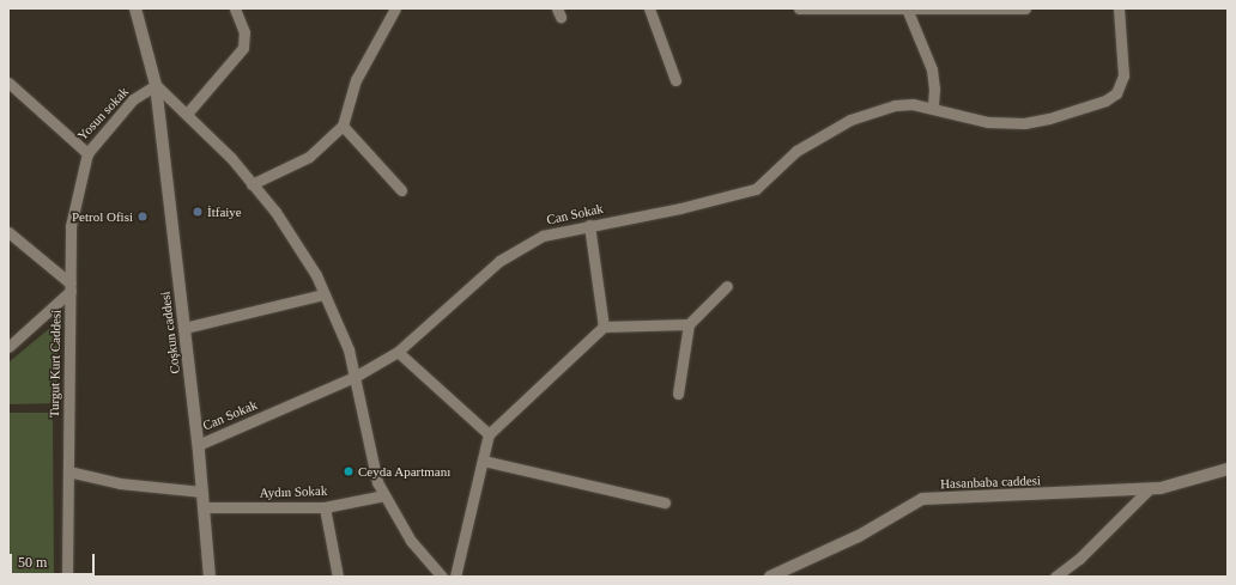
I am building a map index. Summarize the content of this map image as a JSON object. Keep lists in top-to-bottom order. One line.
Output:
{"streets":{"street":["Yosun sokak","Can Sokak","Coşkun caddesi","Turgut Kurt Caddesi","Hasanbaba caddesi","Aydın Sokak"]},"crossings":[["Yosun sokak","Coşkun caddesi"],["Yosun sokak","Turgut Kurt Caddesi"],["Can Sokak","Coşkun caddesi"],["Coşkun caddesi","Aydın Sokak"]],"places":["İtfaiye","Petrol Ofisi","Ceyda Apartmanı"],"scale_bar":"50 m"}
